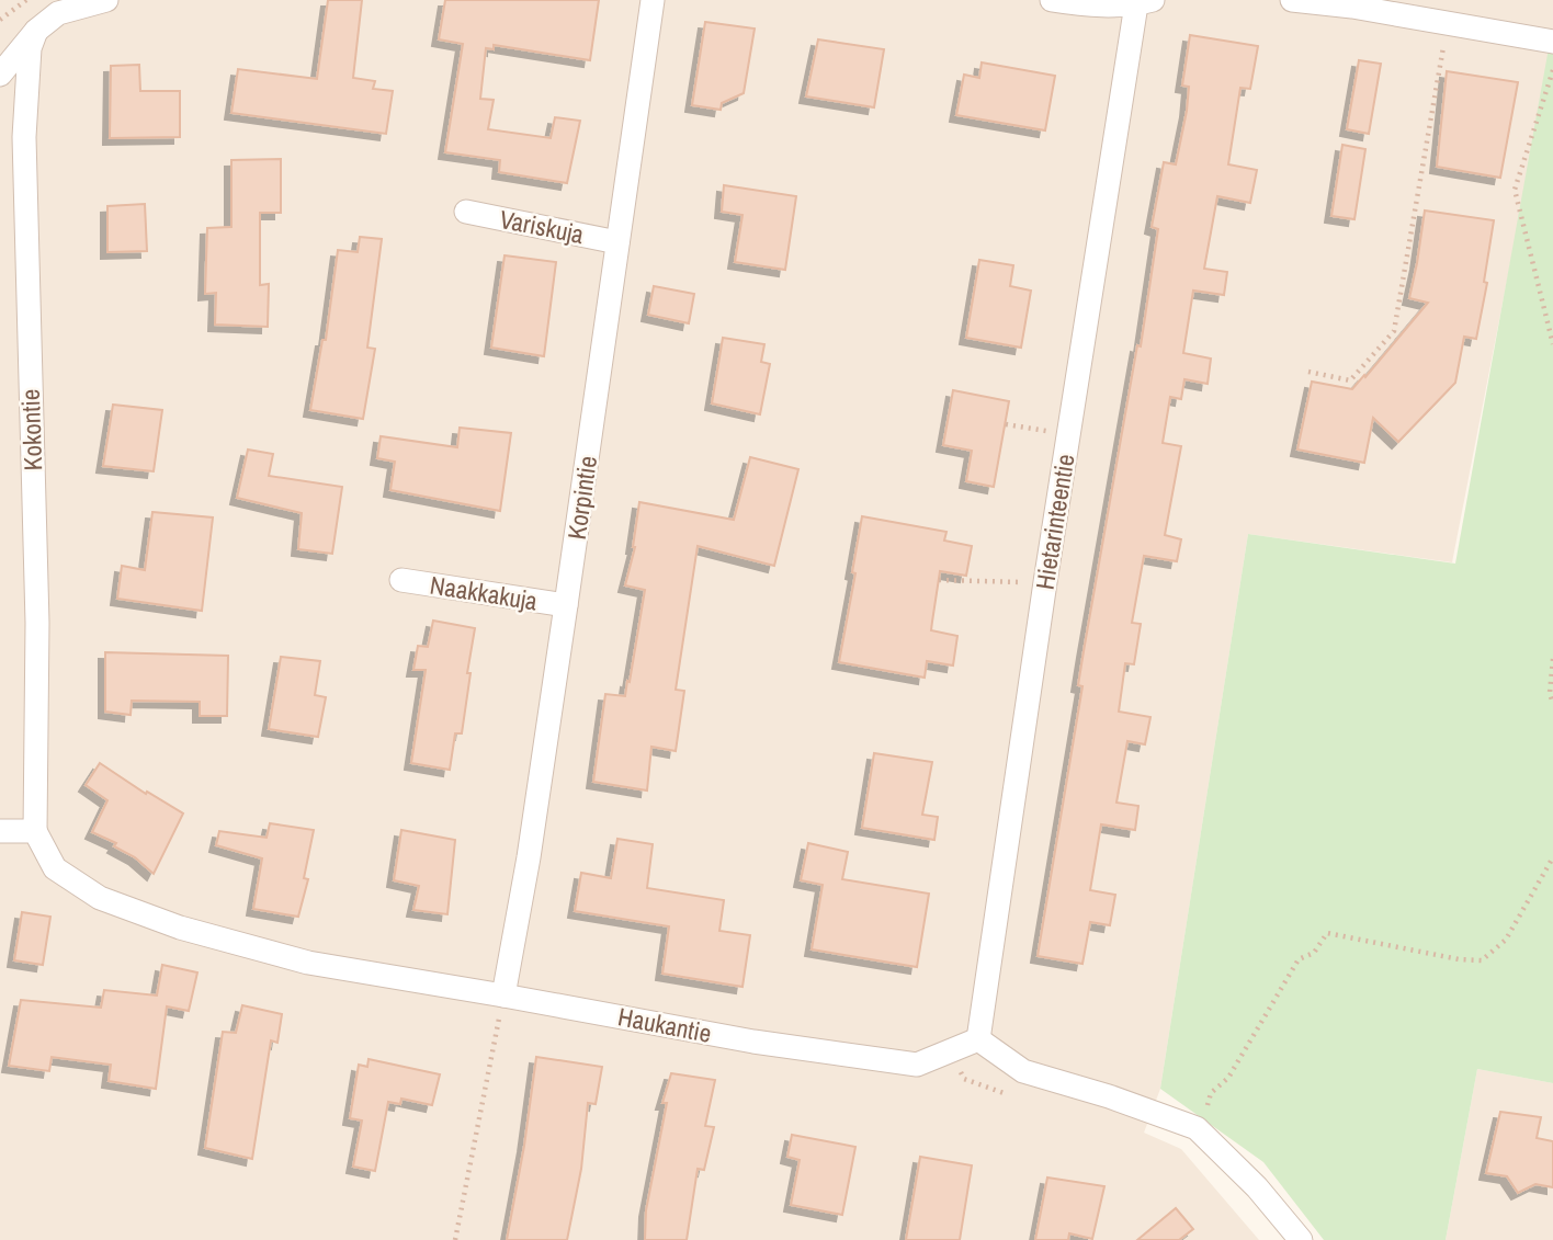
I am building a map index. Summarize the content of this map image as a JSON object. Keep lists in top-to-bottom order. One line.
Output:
{"streets":{"street":["Variskuja","Kokontie","Korpintie","Hietarinteentie","Naakkakuja","Haukantie"]},"crossings":[["Variskuja","Korpintie"],["Kokontie","Haukantie"],["Korpintie","Naakkakuja"],["Korpintie","Haukantie"],["Hietarinteentie","Haukantie"]]}
